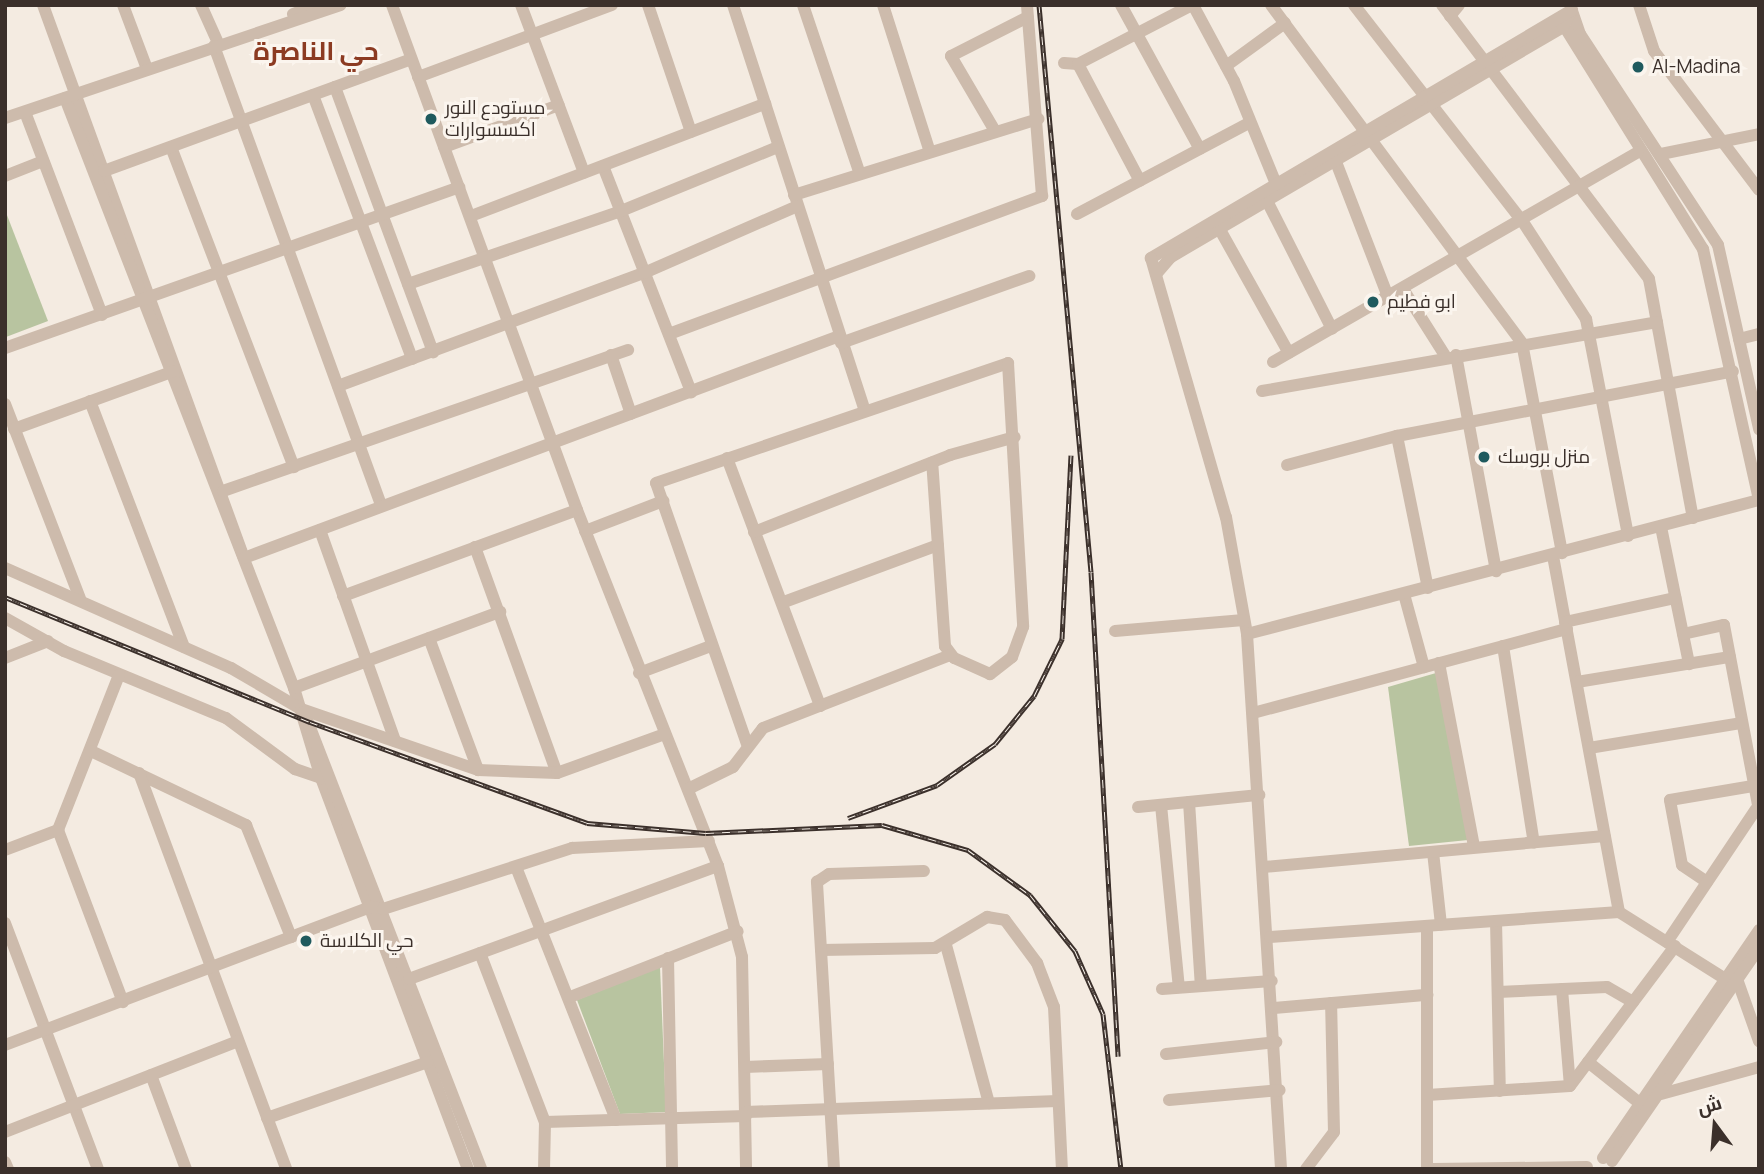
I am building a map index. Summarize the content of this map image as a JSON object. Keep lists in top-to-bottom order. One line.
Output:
{"districts":["حي الناصرة"],"places":["Al-Madina","مستودع النور اكسسوارات","ابو فطيم","منزل بروسك","حي الكلاسة"],"north":"top"}
